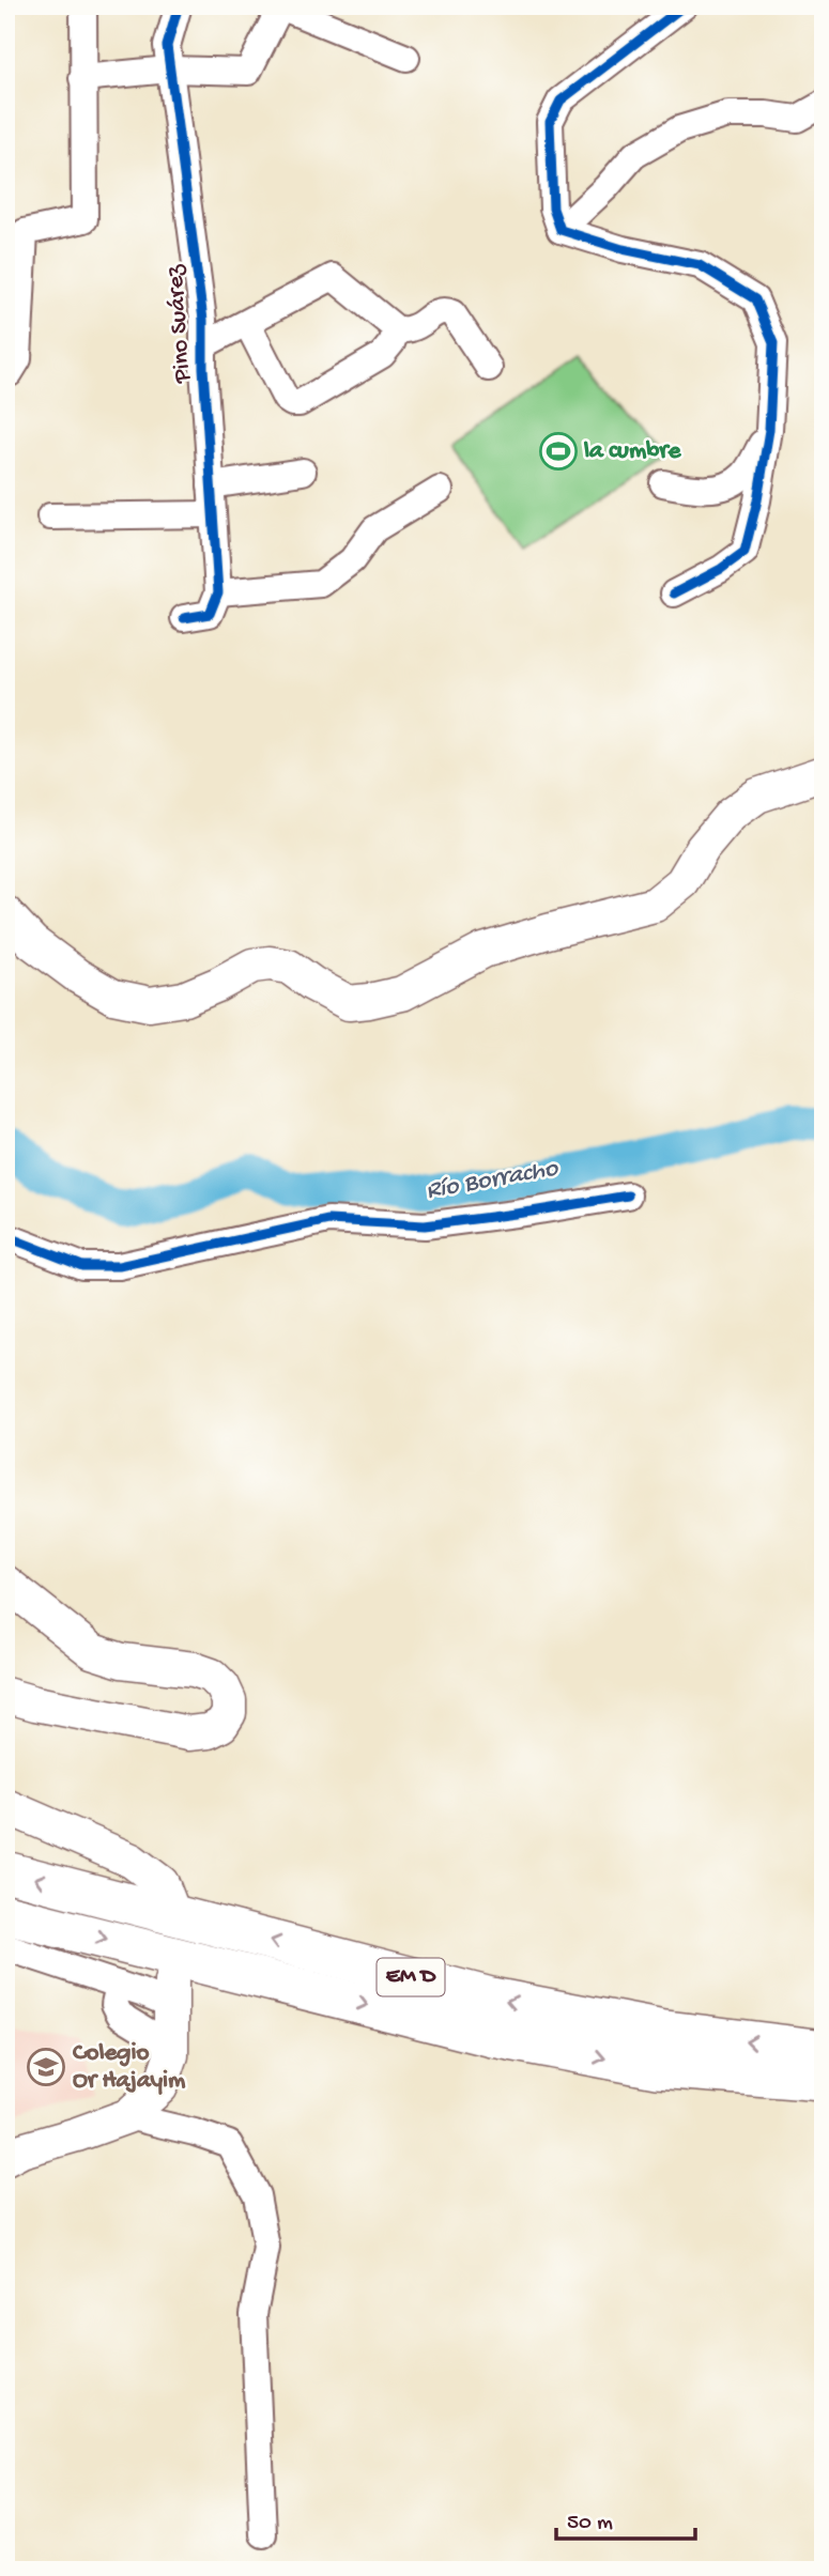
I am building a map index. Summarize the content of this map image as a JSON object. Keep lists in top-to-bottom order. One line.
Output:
{"streets":{"highway":["EM D"],"street":["Pino Suárez"]},"water":["Río Borracho"],"places":{"sports":["la cumbre"],"school or university":["Colegio Or Hajayim"]},"scale_bar":"50 m"}
